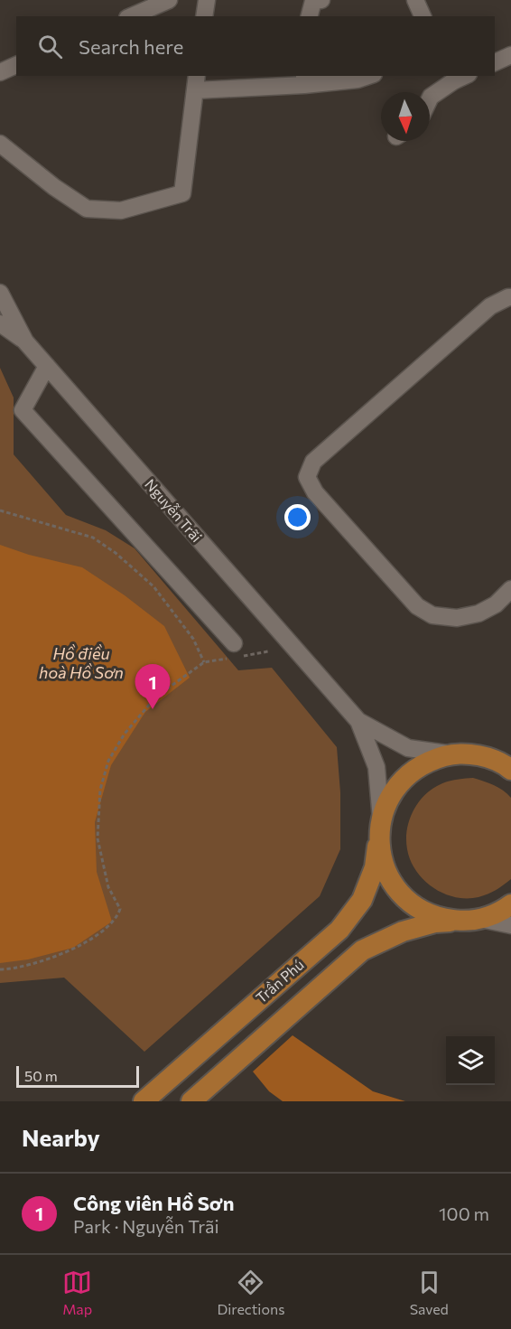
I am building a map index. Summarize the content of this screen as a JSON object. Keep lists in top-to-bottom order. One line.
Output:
{"streets":{"main road":["Trần Phú"],"street":["Nguyễn Trãi"]},"water":["Hồ điều hoà Hồ Sơn"],"scale_bar":"50 m","north":"bottom","page":{"search":"Search here","pins":"1","scale":"50 m","heading":"Nearby","list":[{"mark":"1","name":"Công viên Hồ Sơn","note":"Park · Nguyễn Trãi","value":"100 m"}],"nav":["Map","Directions","Saved"]}}
